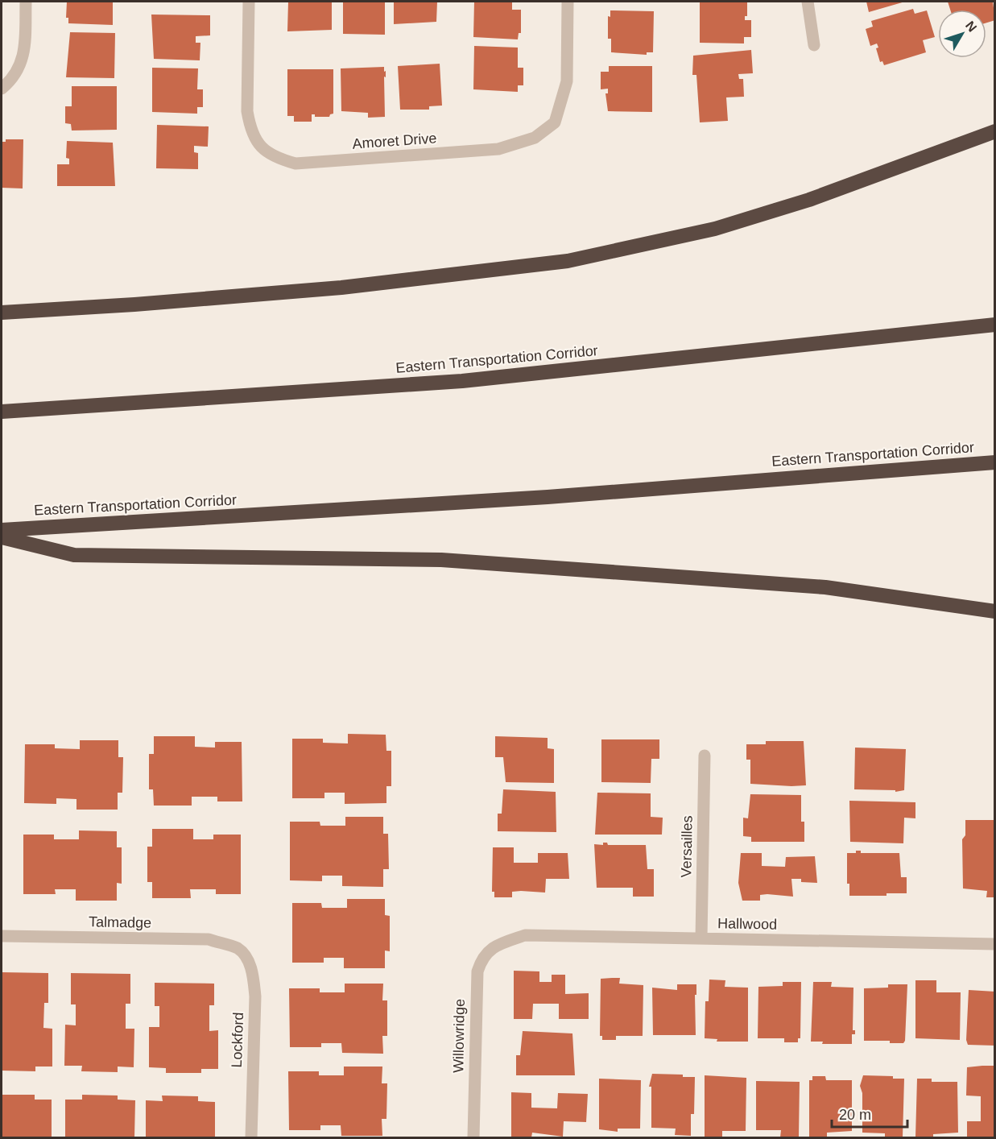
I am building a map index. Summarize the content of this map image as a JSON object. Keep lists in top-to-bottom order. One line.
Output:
{"streets":{"highway":["Eastern Transportation Corridor"],"street":["Amoret Drive","Versailles","Talmadge","Hallwood","Willowridge","Lockford"]},"crossings":[["Versailles","Hallwood"],["Talmadge","Lockford"],["Hallwood","Willowridge"]],"scale_bar":"20 m","north":"top right"}
